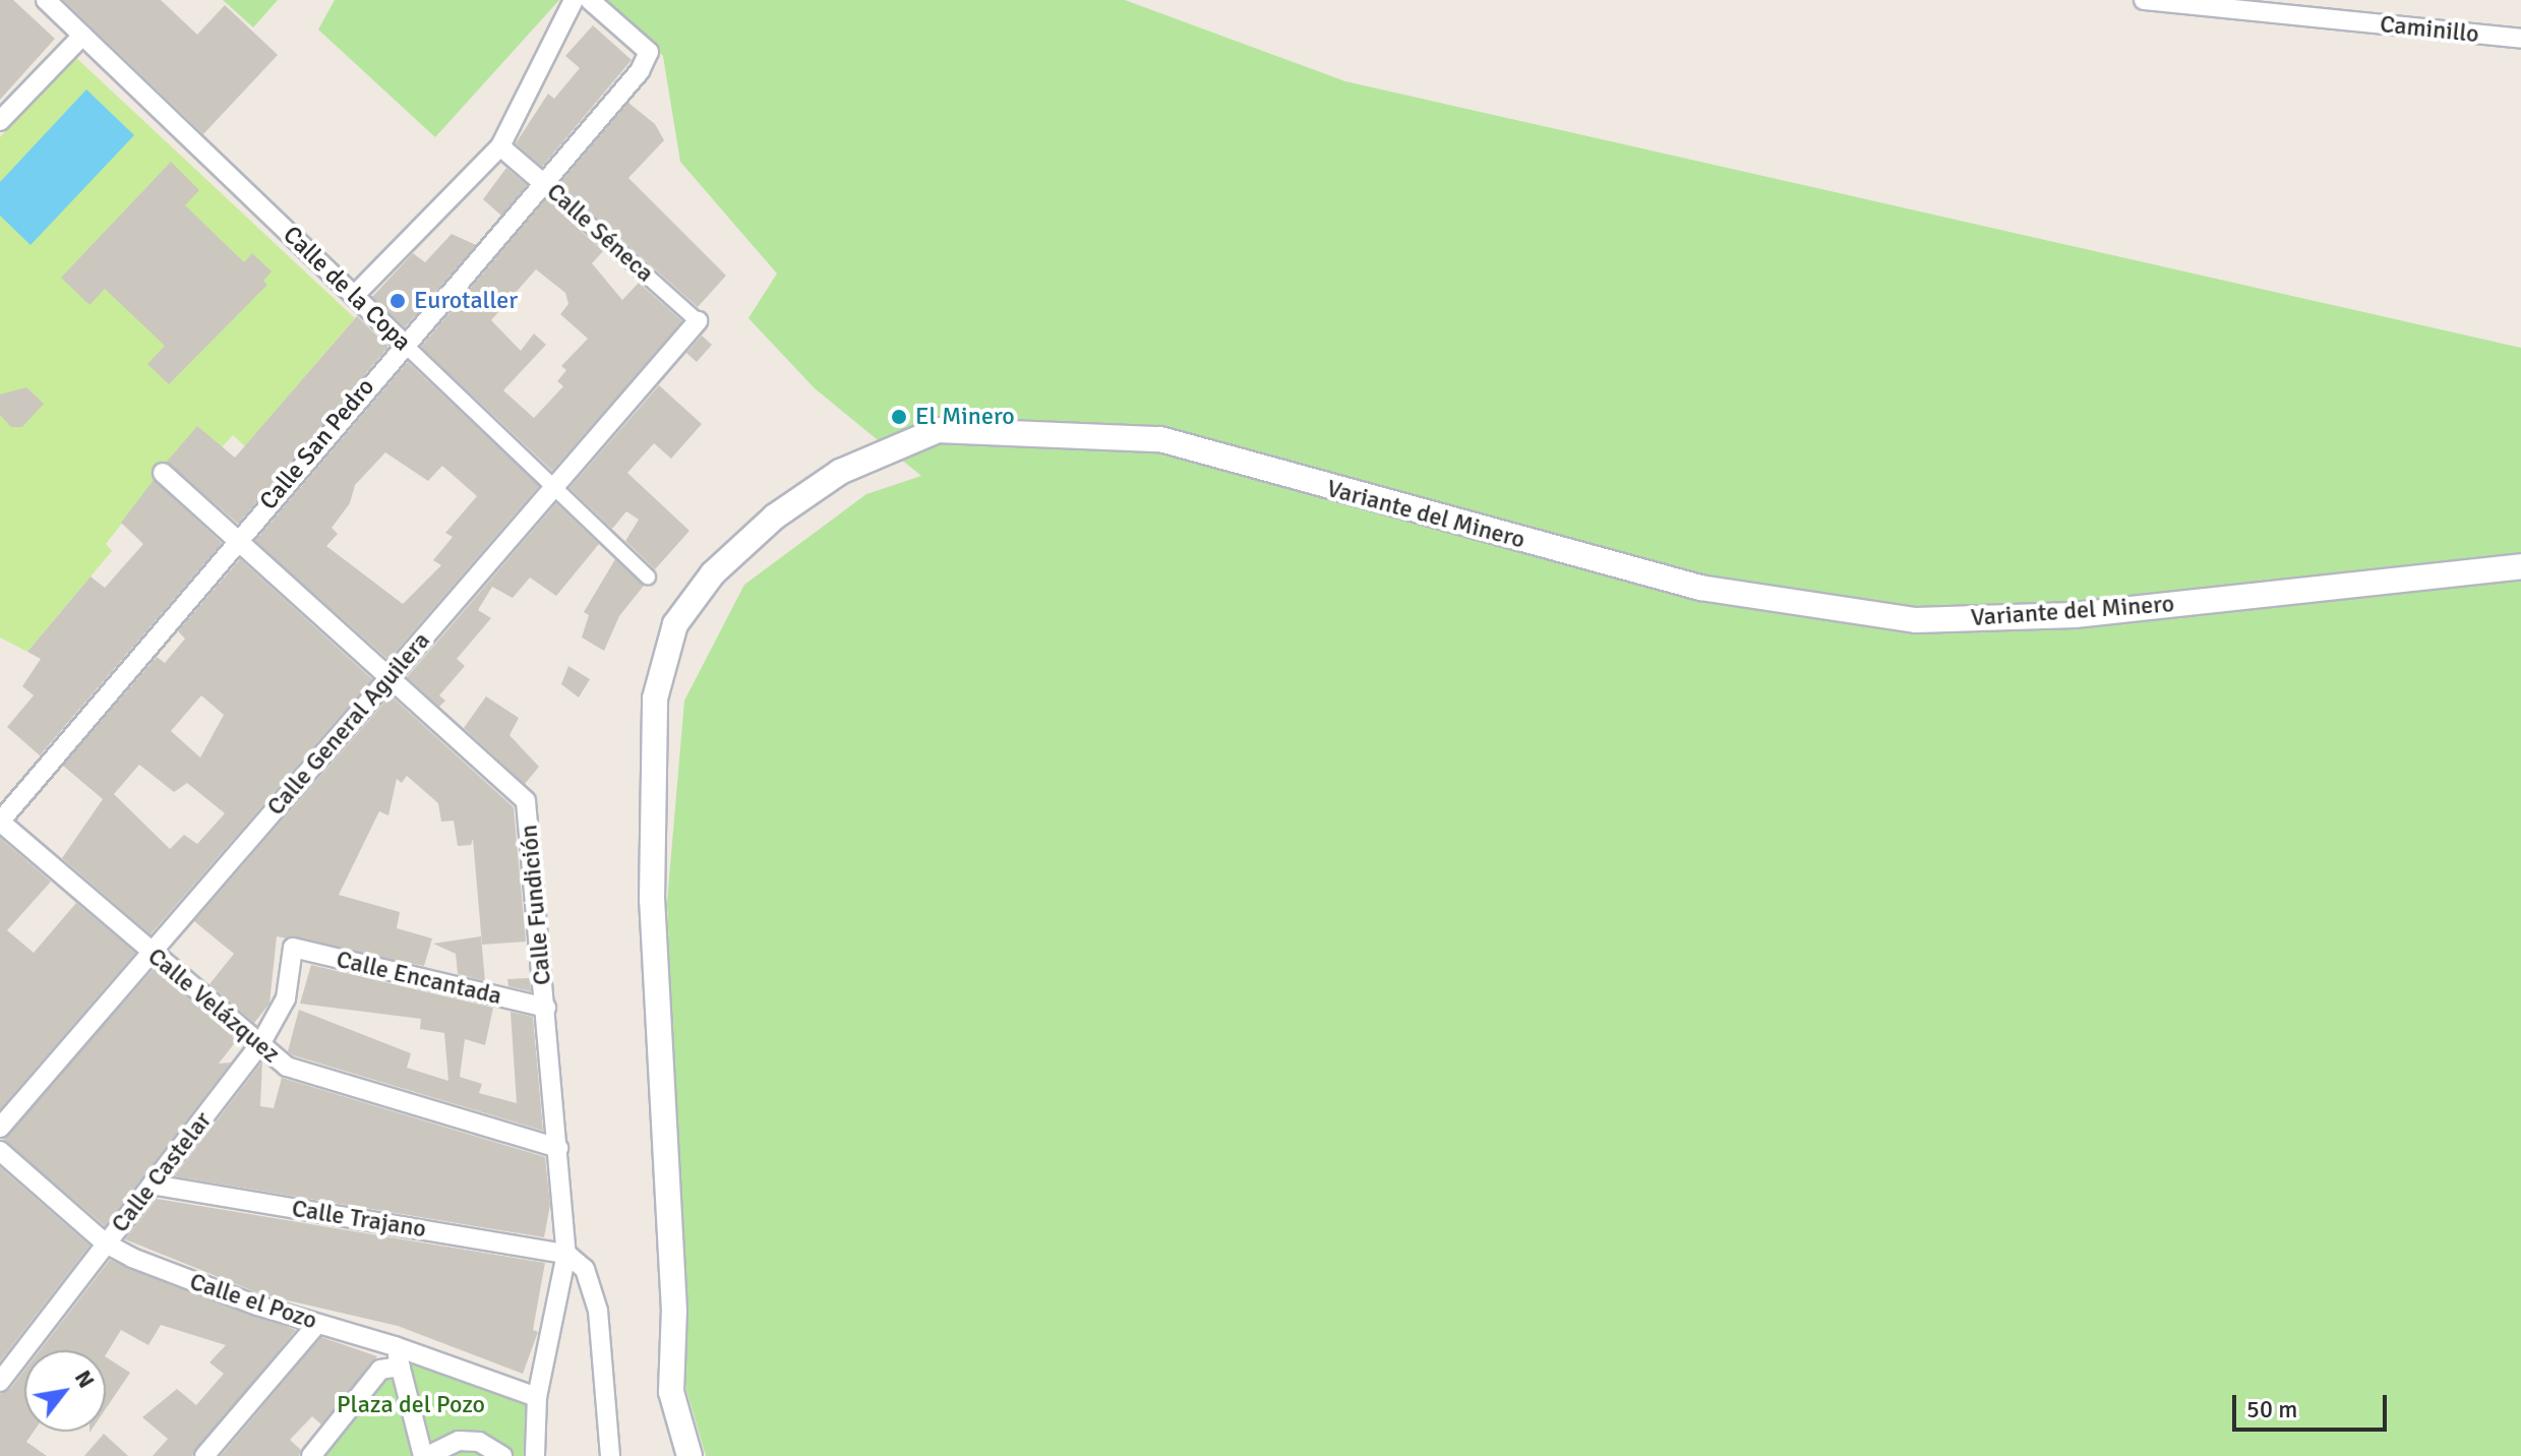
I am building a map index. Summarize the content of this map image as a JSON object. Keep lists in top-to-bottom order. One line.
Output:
{"streets":{"street":["Caminillo","Calle Séneca","Calle de la Copa","Calle San Pedro","Variante del Minero","Calle General Aguilera","Calle Fundición","Calle Encantada","Calle Velázquez","Calle Castelar","Calle Trajano","Calle el Pozo"]},"crossings":[["Calle Séneca","Calle San Pedro"],["Calle Séneca","Calle General Aguilera"],["Calle de la Copa","Calle San Pedro"],["Calle de la Copa","Calle General Aguilera"],["Calle San Pedro","Calle Fundición"],["Calle San Pedro","Calle Velázquez"],["Calle General Aguilera","Calle Fundición"],["Calle General Aguilera","Calle Velázquez"],["Calle Fundición","Calle Encantada"],["Calle Fundición","Calle Velázquez"],["Calle Fundición","Calle Trajano"],["Calle Fundición","Calle el Pozo"],["Calle Encantada","Calle Castelar"],["Calle Velázquez","Calle Castelar"],["Calle Castelar","Calle Trajano"],["Calle Castelar","Calle el Pozo"]],"parks":["Plaza del Pozo"],"places":["Eurotaller","El Minero"],"scale_bar":"50 m","north":"top right"}
